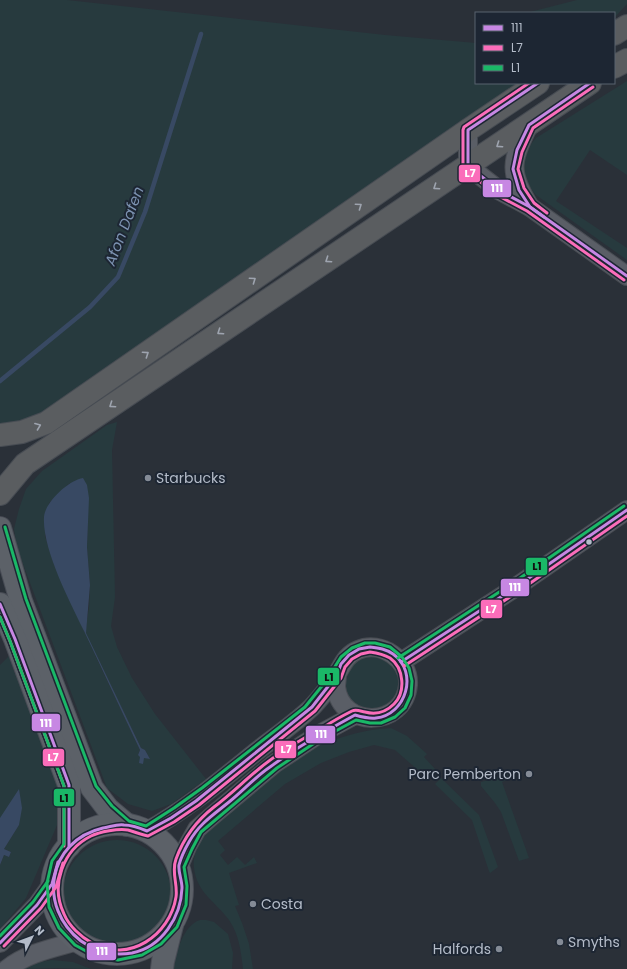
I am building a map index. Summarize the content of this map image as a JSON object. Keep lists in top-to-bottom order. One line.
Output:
{"water":["Afon Dafen"],"places":["Starbucks","Parc Pemberton","Costa","Smyths","Halfords"],"lines":["transit line 111","transit line L7","transit line L1"],"legend":["111","L7","L1"],"north":"top right"}
